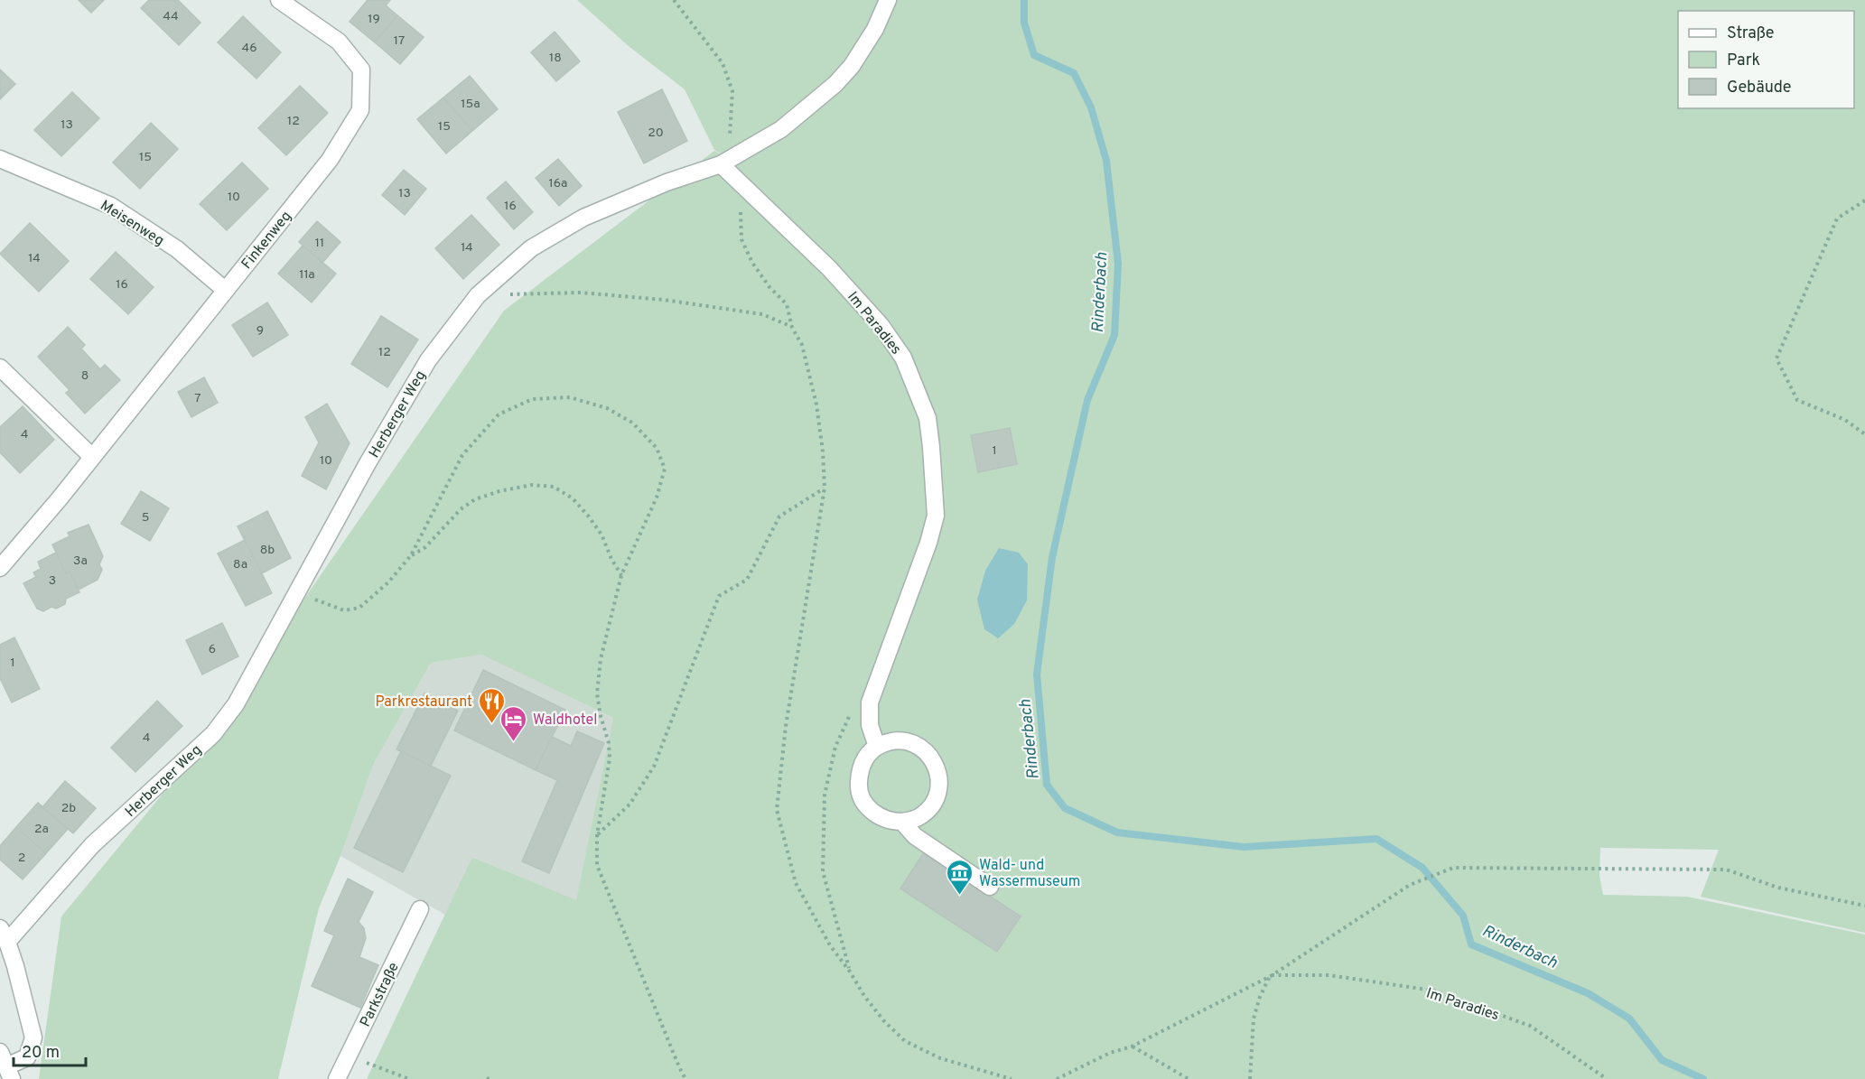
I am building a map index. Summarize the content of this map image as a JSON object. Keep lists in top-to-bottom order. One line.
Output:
{"streets":{"street":["Meisenweg","Finkenweg","Im Paradies","Herberger Weg","Parkstraße"]},"crossings":[["Meisenweg","Finkenweg"],["Im Paradies","Herberger Weg"]],"water":["Rinderbach"],"places":{"restaurant":["Parkrestaurant"],"hotel":["Waldhotel"],"museum":["Wald- und Wassermuseum"]},"house_numbers":["44","19","17","46","18","15a","12","13","15","20","15","16a","13","10","16","11","14","14","11a","16","9","12","8","7","4","1","10","5","8b","3a","8a","3","6","1","4","2b","2a","2"],"legend":["Straße","Park","Gebäude"],"scale_bar":"20 m"}
